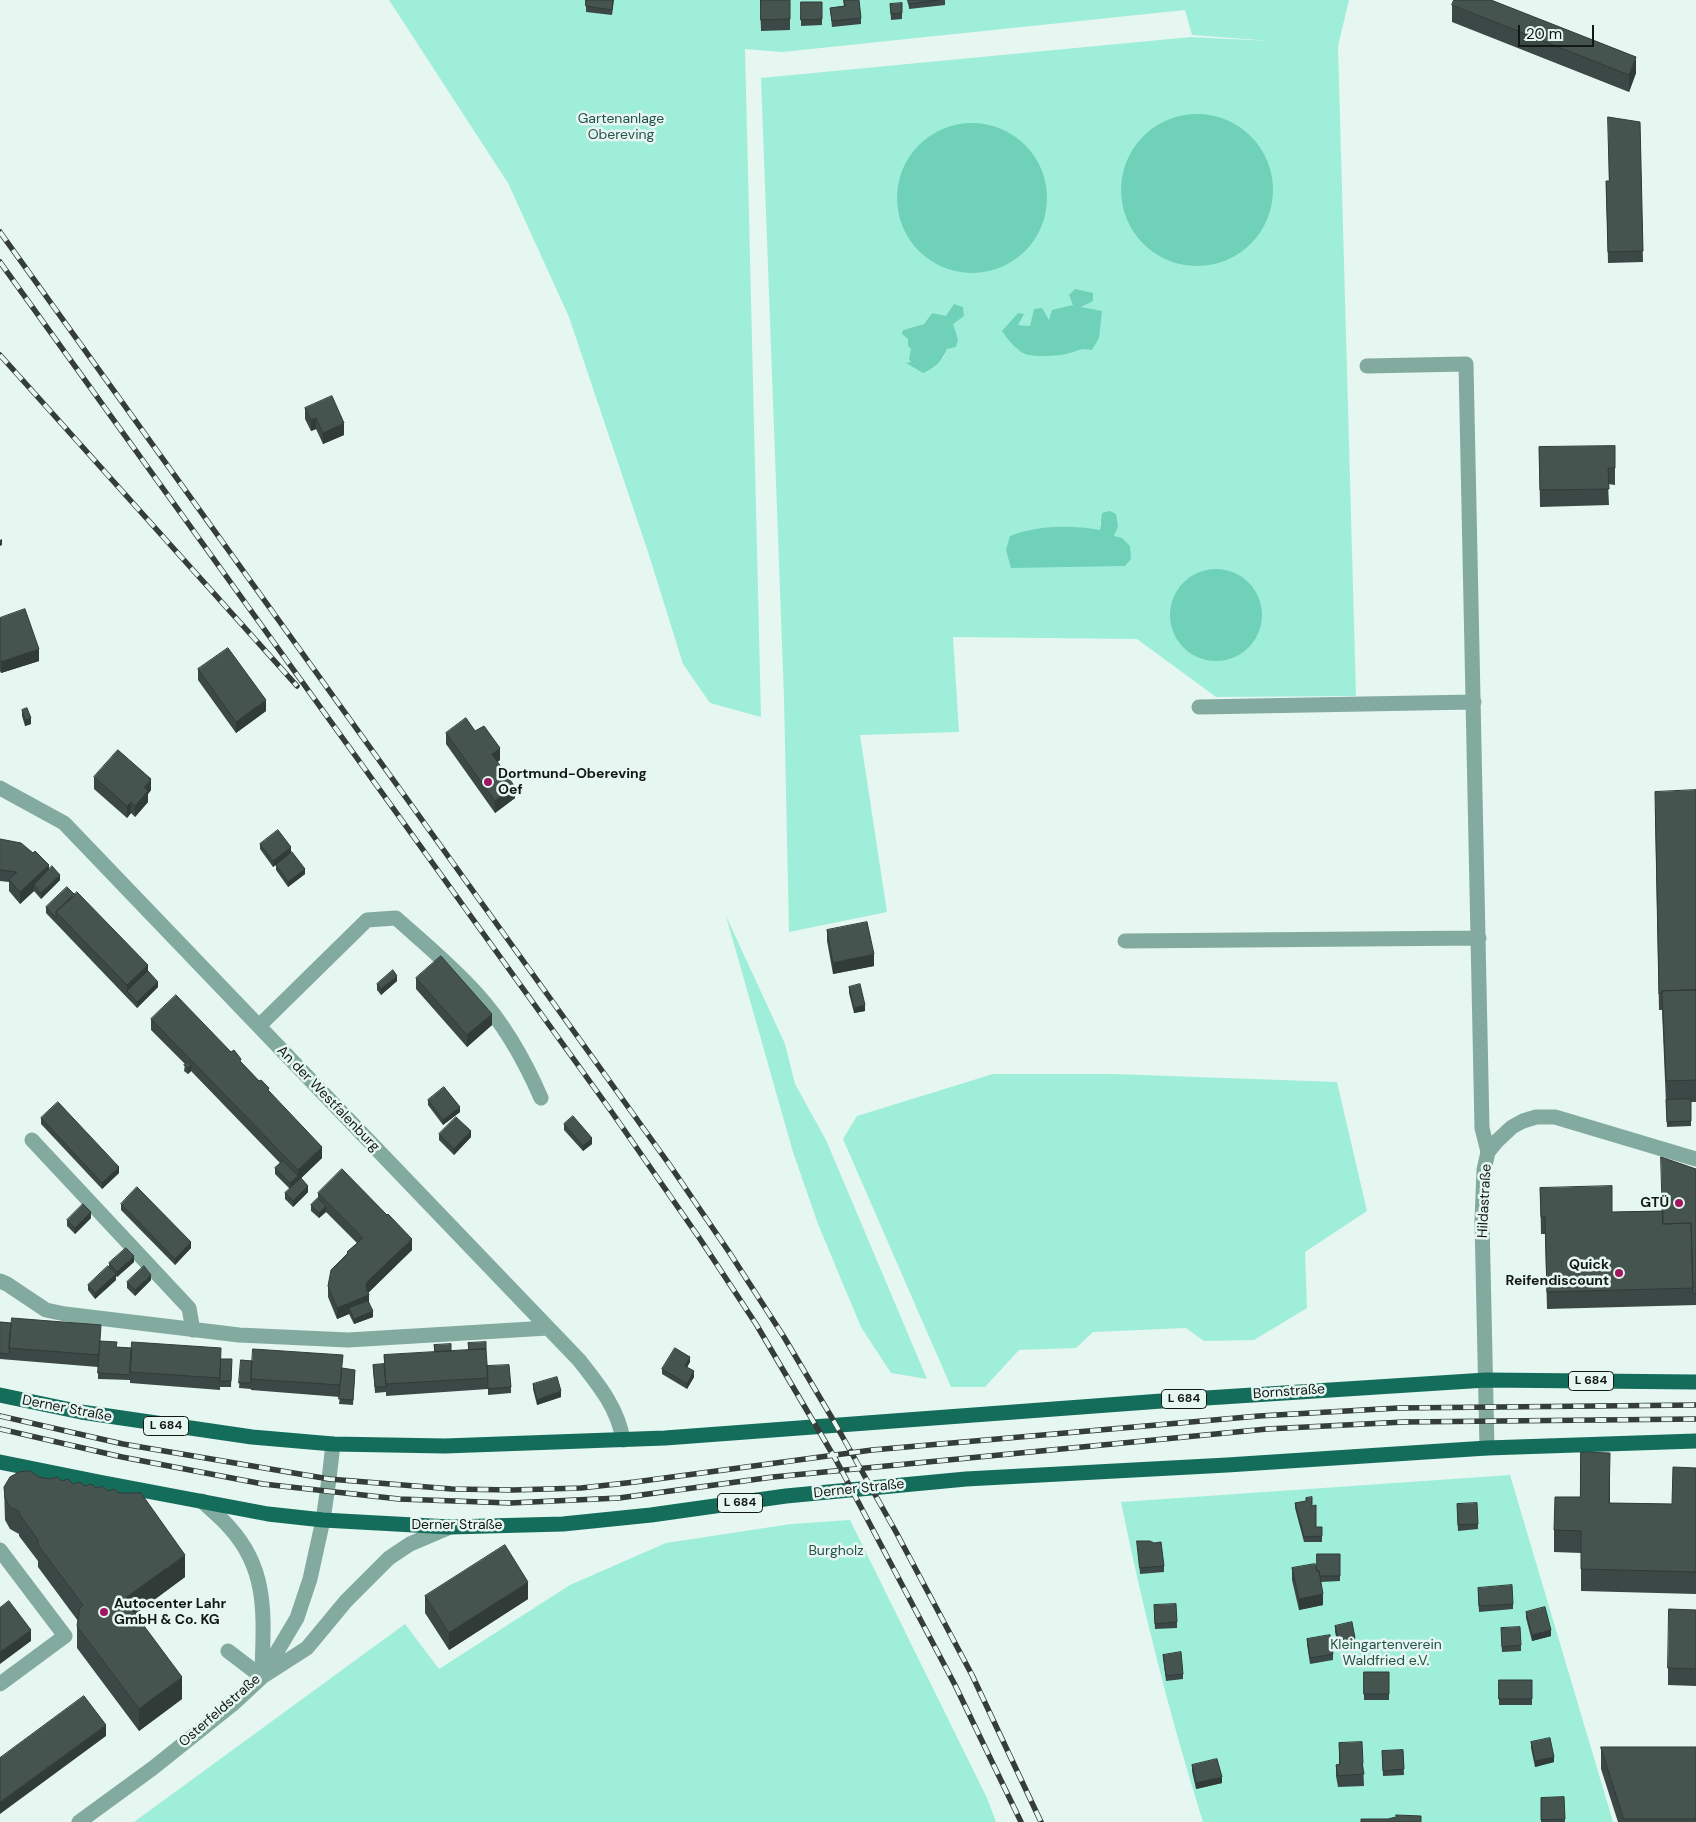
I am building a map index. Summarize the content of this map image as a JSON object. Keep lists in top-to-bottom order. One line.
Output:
{"streets":{"main road":["L 684","Bornstraße","Derner Straße"],"street":["An der Westfalenburg","Hildastraße","Osterfeldstraße"]},"crossings":[["An der Westfalenburg","Derner Straße"],["Hildastraße","L 684"],["Hildastraße","Bornstraße"],["Hildastraße","Derner Straße"],["L 684","Derner Straße"],["Bornstraße","Derner Straße"],["Derner Straße","Osterfeldstraße"]],"parks":["Gartenanlage Obereving","Burgholz","Kleingartenverein Waldfried e.V."],"places":["Dortmund-Obereving Oef","GTÜ","Quick Reifendiscount","Autocenter Lahr GmbH & Co. KG"],"scale_bar":"20 m"}
